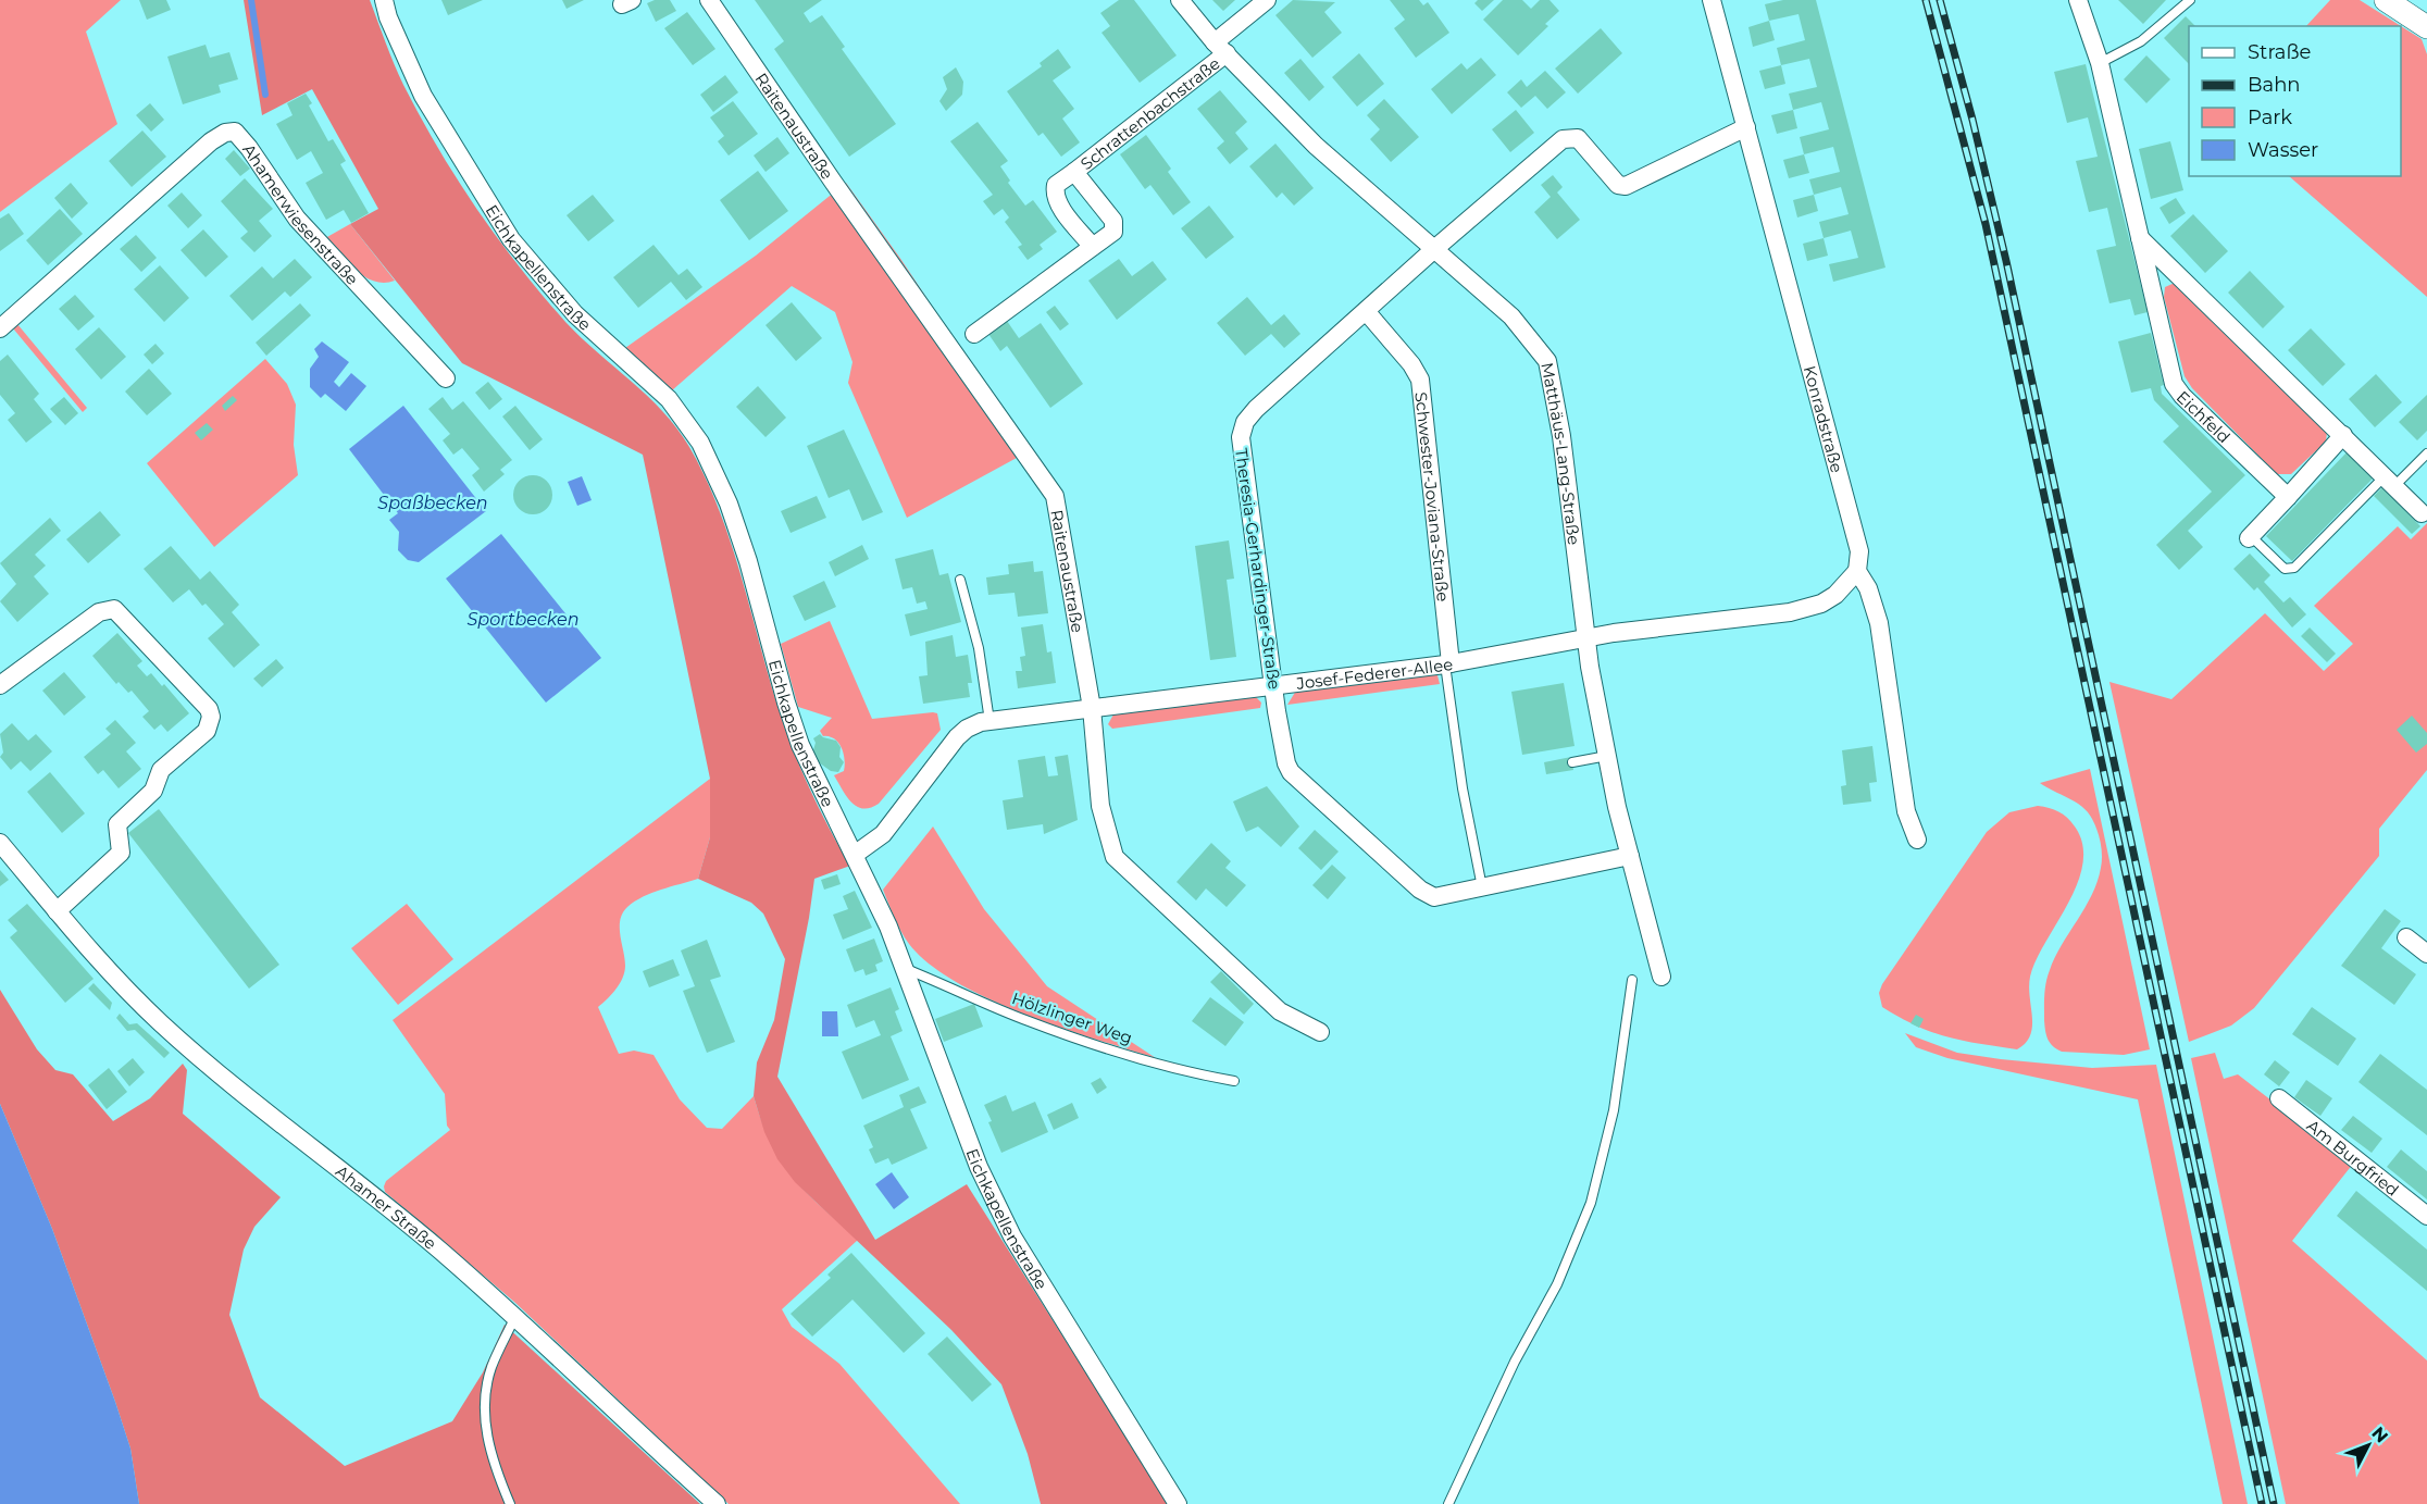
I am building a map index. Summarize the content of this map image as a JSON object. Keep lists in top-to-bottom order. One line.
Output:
{"streets":{"street":["Schrattenbachstraße","Raitenaustraße","Ahamerwiesenstraße","Eichkapellenstraße","Eichfeld","Konradstraße","Matthäus-Lang-Straße","Schwester-Joviana-Straße","Theresia-Gerhardinger-Straße","Josef-Federer-Allee","Am Burgfried","Ahamer Straße"],"lane":["Hölzlinger Weg"]},"crossings":[["Schrattenbachstraße","Matthäus-Lang-Straße"],["Raitenaustraße","Josef-Federer-Allee"],["Eichkapellenstraße","Josef-Federer-Allee"],["Eichkapellenstraße","Hölzlinger Weg"],["Konradstraße","Theresia-Gerhardinger-Straße"],["Konradstraße","Josef-Federer-Allee"],["Matthäus-Lang-Straße","Theresia-Gerhardinger-Straße"],["Matthäus-Lang-Straße","Josef-Federer-Allee"],["Schwester-Joviana-Straße","Theresia-Gerhardinger-Straße"],["Schwester-Joviana-Straße","Josef-Federer-Allee"],["Theresia-Gerhardinger-Straße","Josef-Federer-Allee"]],"water":["Spaßbecken","Sportbecken"],"legend":["Straße","Bahn","Park","Wasser"],"north":"top right"}
